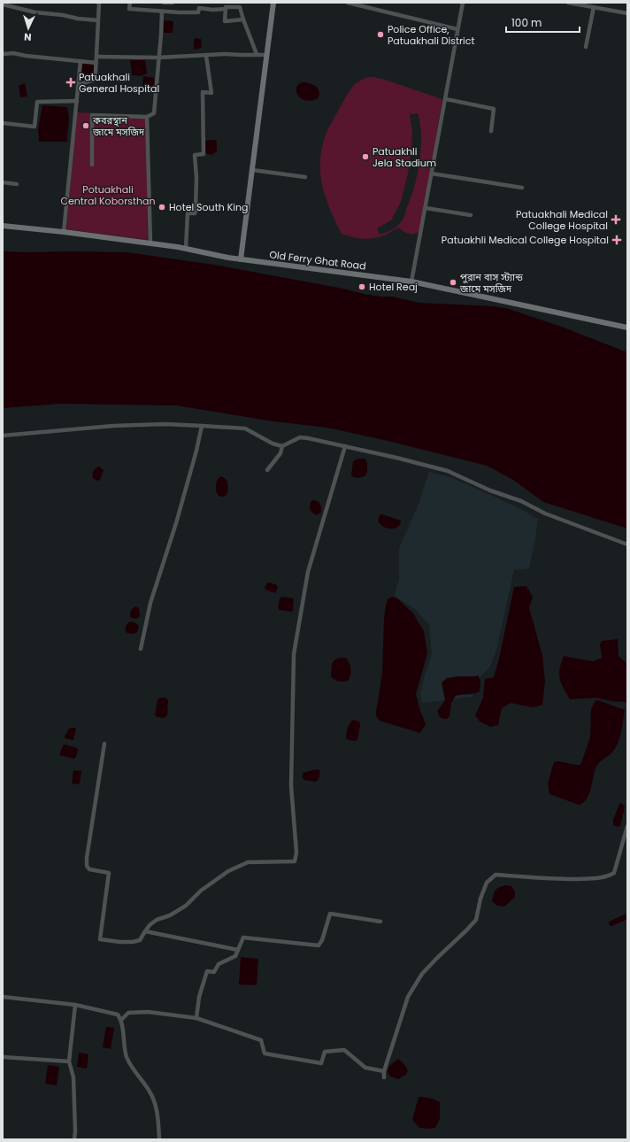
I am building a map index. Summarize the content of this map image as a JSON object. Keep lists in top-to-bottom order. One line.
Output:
{"streets":{"street":["Old Ferry Ghat Road"]},"parks":["Potuakhali Central Koborsthan"],"places":{"other":["Police Office, Patuakhali District","কবরস্থান জামে মসজিদ","Patuakhli Jela Stadium","Hotel South King","পুরান বাস স্ট্যান্ড জামে মসজিদ","Hotel Reaj"],"health":["Patuakhali General Hospital","Patuakhali Medical College Hospital","Patuakhli Medical College Hospital"]},"scale_bar":"100 m","north":"bottom"}
